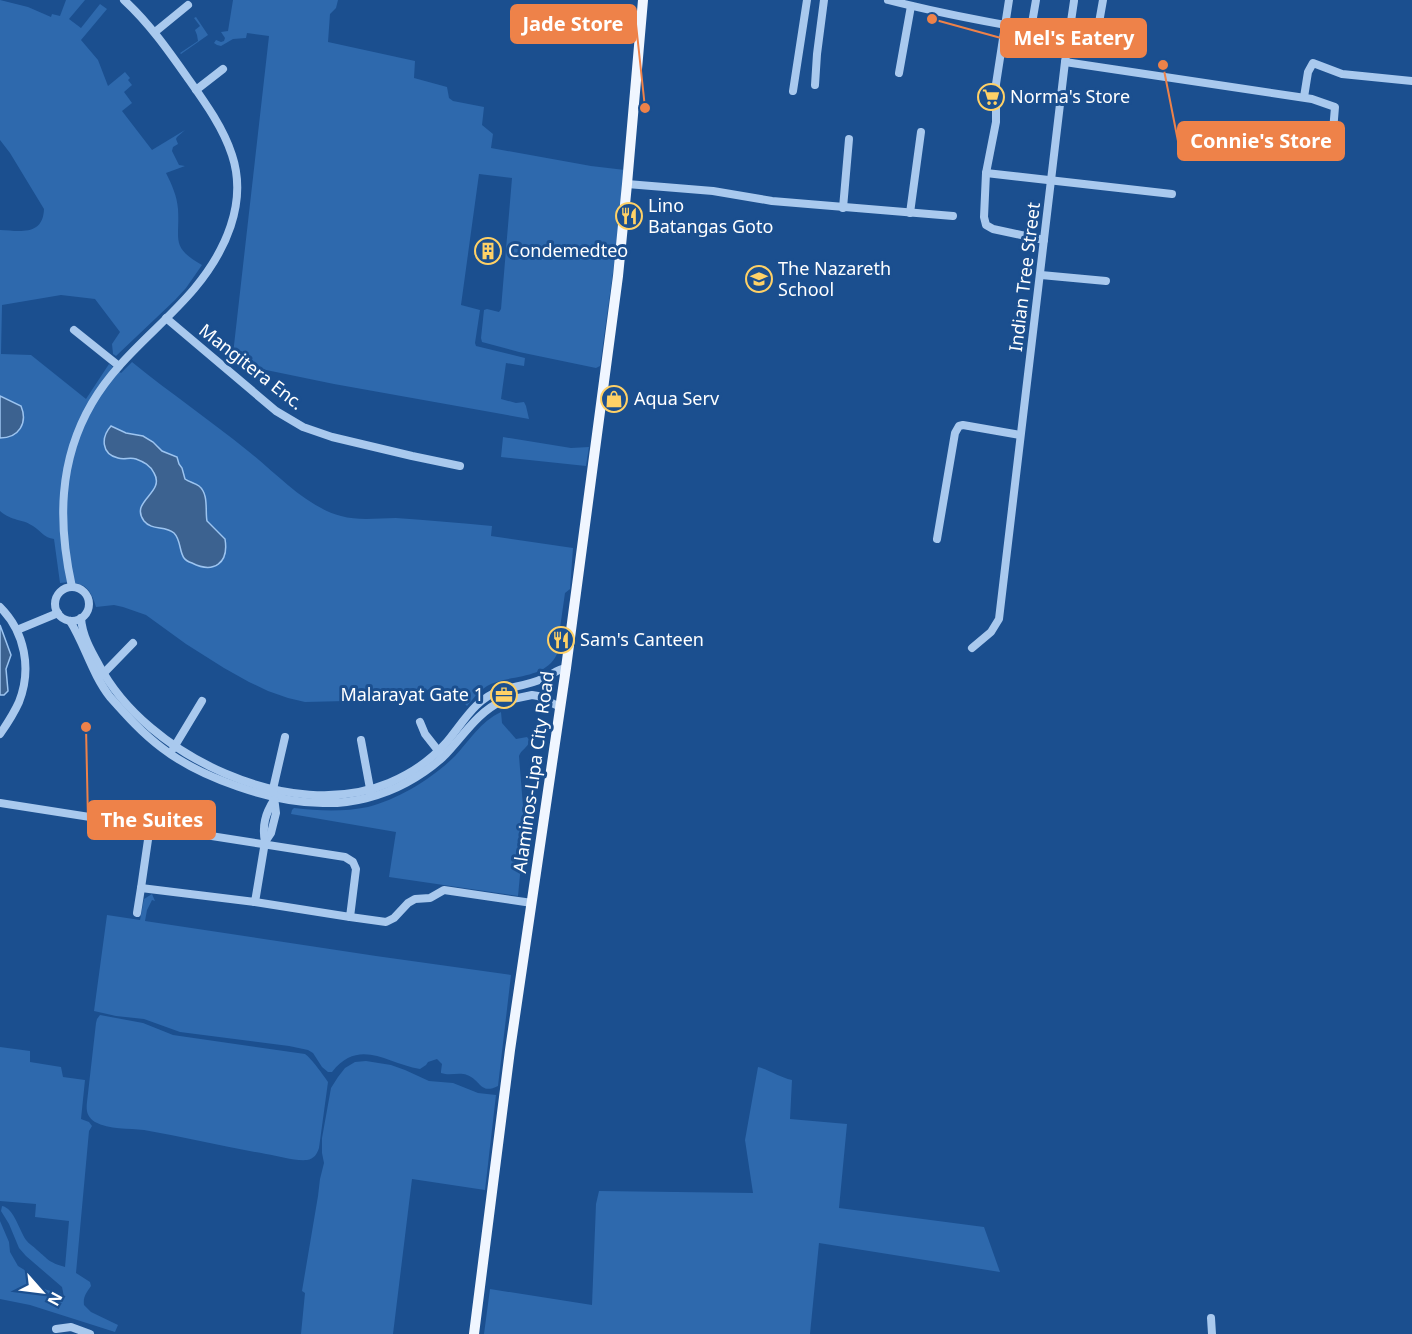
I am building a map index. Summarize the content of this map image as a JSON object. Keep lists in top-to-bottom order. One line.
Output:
{"streets":{"main road":["Alaminos-Lipa City Road"],"street":["Indian Tree Street","Mangitera Enc."]},"places":{"other":["Mel's Eatery","Connie's Store","Jade Store","The Suites"],"supermarket":["Norma's Store"],"restaurant":["Lino Batangas Goto","Sam's Canteen"],"building":["Condemedteo"],"school or university":["The Nazareth School"],"shop":["Aqua Serv"],"office":["Malarayat Gate 1"]},"north":"bottom right"}
